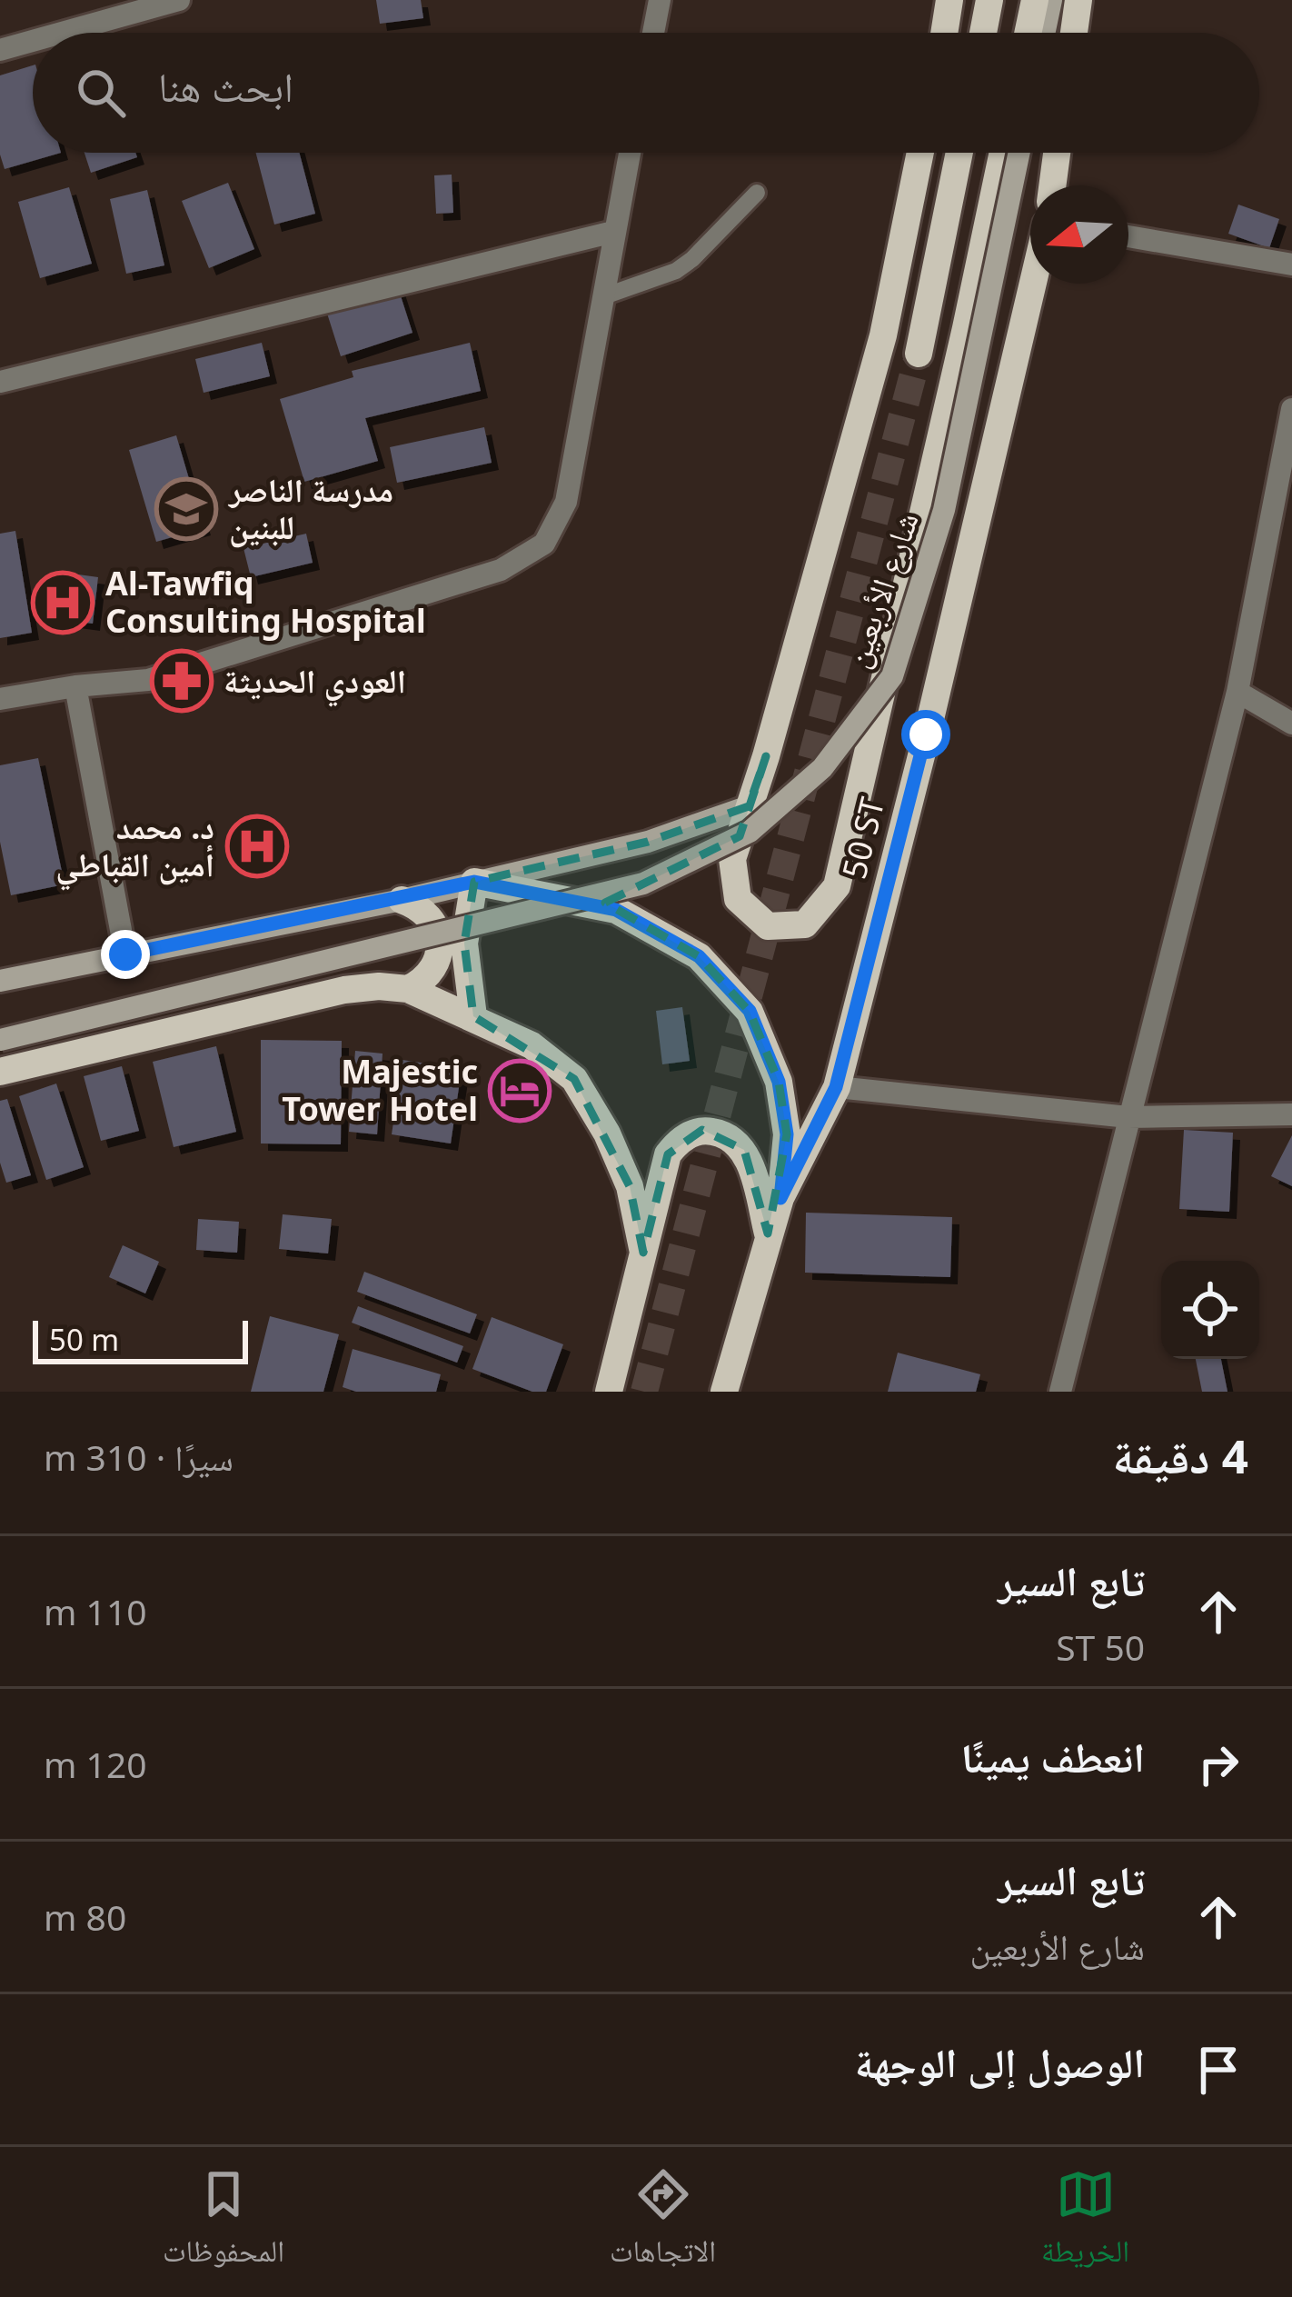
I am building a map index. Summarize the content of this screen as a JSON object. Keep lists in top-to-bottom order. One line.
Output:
{"streets":{"main road":["شارع الأربعين","50 ST"]},"places":{"school or university":["مدرسة الناصر للبنين"],"hospital":["Al-Tawfiq Consulting Hospital","د. محمد أمين القباطي"],"pharmacy":["العودي الحديثة"],"hotel":["Majestic Tower Hotel"]},"scale_bar":"50 m","north":"left","page":{"search":"ابحث هنا","scale":"50 m","heading":["4 دقيقة","سيرًا · 310 m"],"list":[["تابع السير","50 ST","110 m"],["انعطف يمينًا","120 m"],["تابع السير","شارع الأربعين","80 m"],"الوصول إلى الوجهة"],"nav":["الخريطة","الاتجاهات","المحفوظات"]}}
